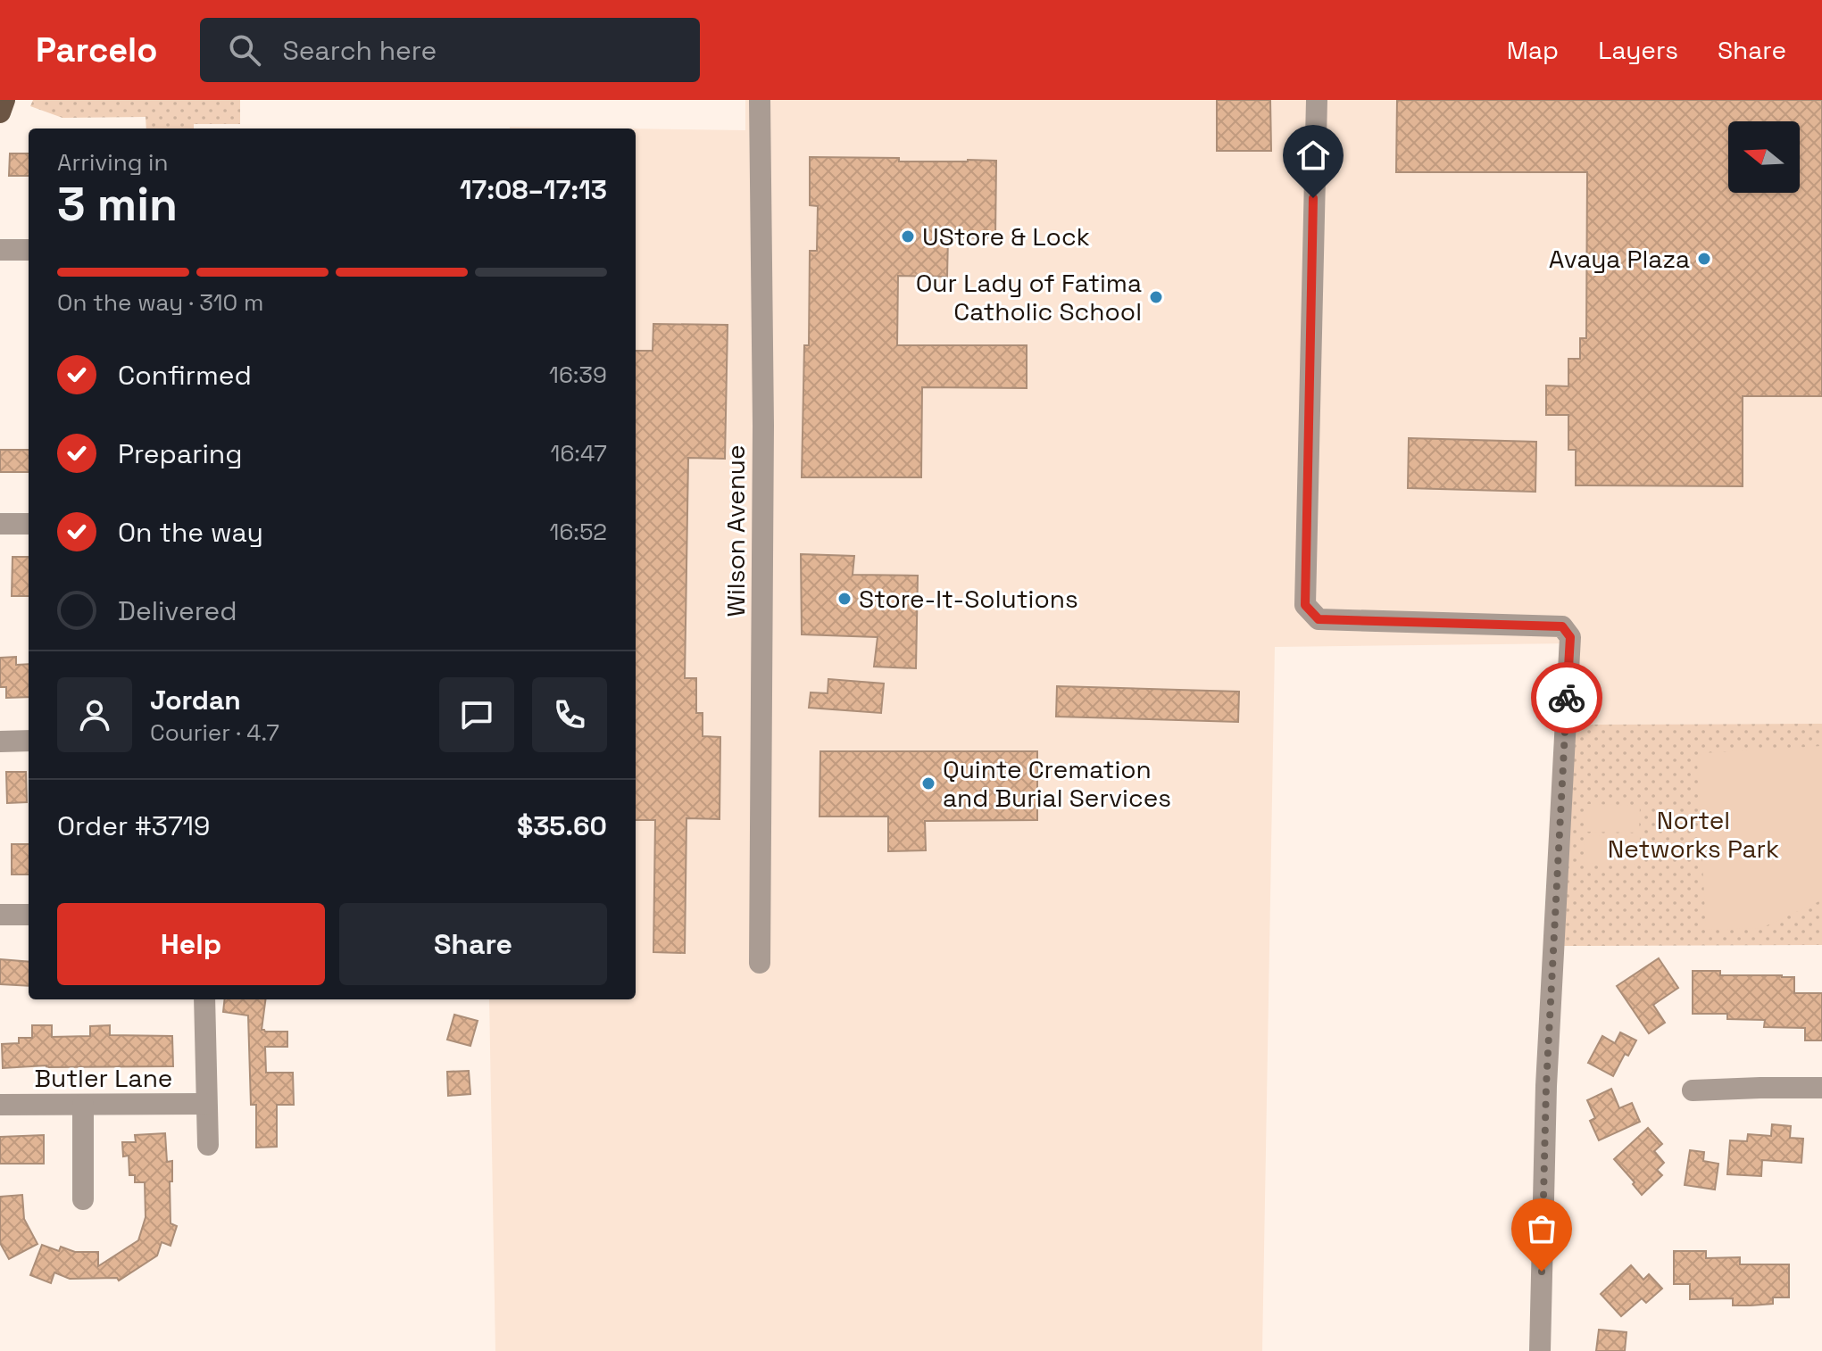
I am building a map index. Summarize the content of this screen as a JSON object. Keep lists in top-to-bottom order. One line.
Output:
{"streets":{"street":["Wilson Avenue","Butler Lane"]},"parks":["Nortel Networks Park"],"places":["UStore & Lock","Avaya Plaza","Our Lady of Fatima Catholic School","Store-It-Solutions","Quinte Cremation and Burial Services"],"north":"left","page":{"header":"Parcelo","search":"Search here","nav":["Map","Layers","Share"],"heading":["3 min","Arriving in","17:08–17:13"],"panel":["Jordan","Courier · 4.7","Order #3719","$35.60"],"bar":"On the way · 310 m","list":[["Confirmed","16:39"],["Preparing","16:47"],["On the way","16:52"],"Delivered"],"buttons":["Help","Share"]}}
